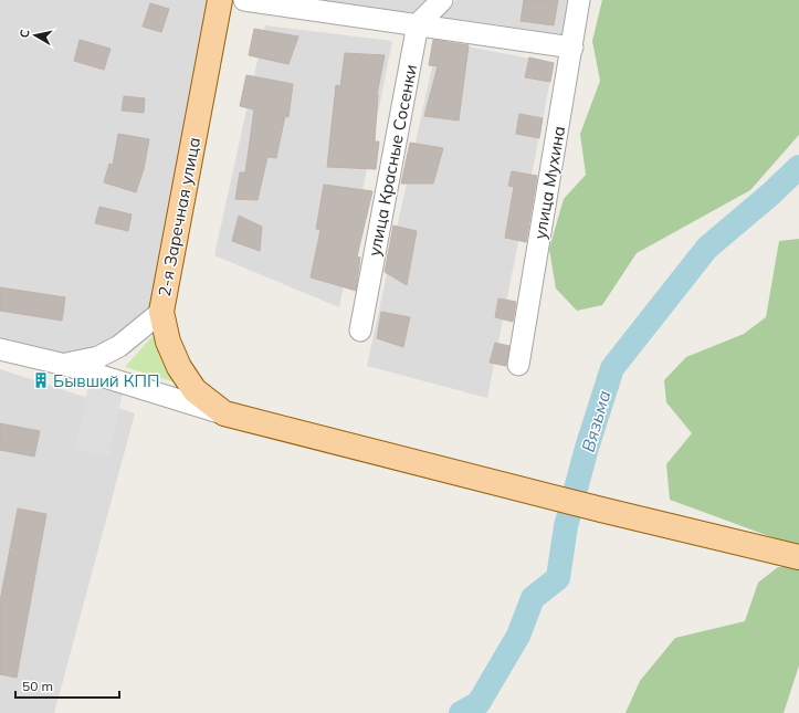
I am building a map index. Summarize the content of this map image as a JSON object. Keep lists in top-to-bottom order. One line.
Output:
{"streets":{"main road":["2-я Заречная улица"],"street":["улица Красные Сосенки","улица Мухина"]},"water":["Вязьма"],"places":{"building":["Бывший КПП"]},"scale_bar":"50 m","north":"left"}
